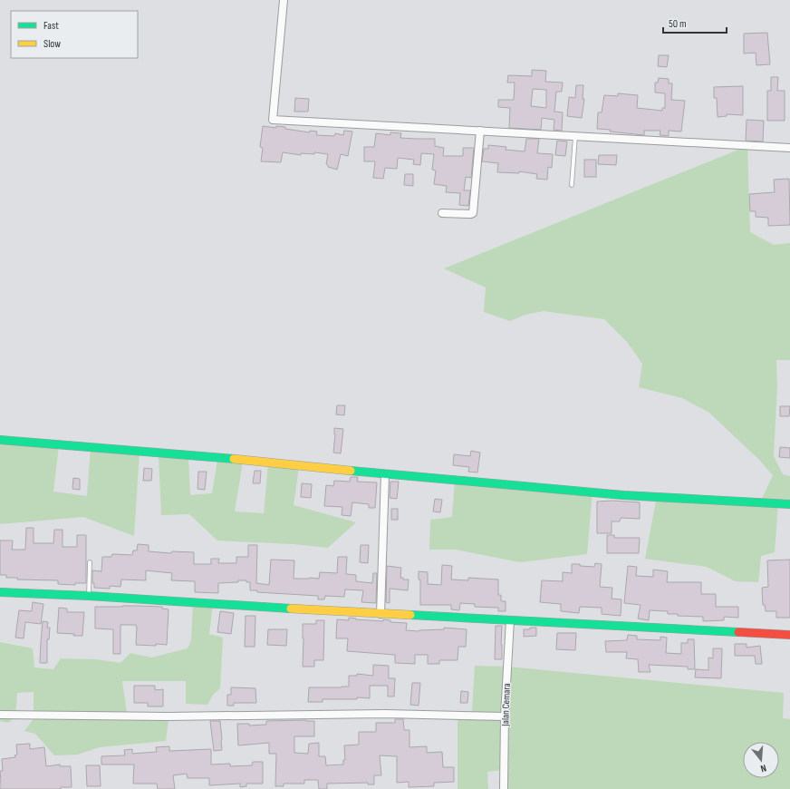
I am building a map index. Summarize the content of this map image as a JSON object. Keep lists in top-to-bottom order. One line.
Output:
{"streets":{"street":["Jalan Cemara"]},"legend":["Fast","Slow"],"scale_bar":"50 m","north":"bottom"}
